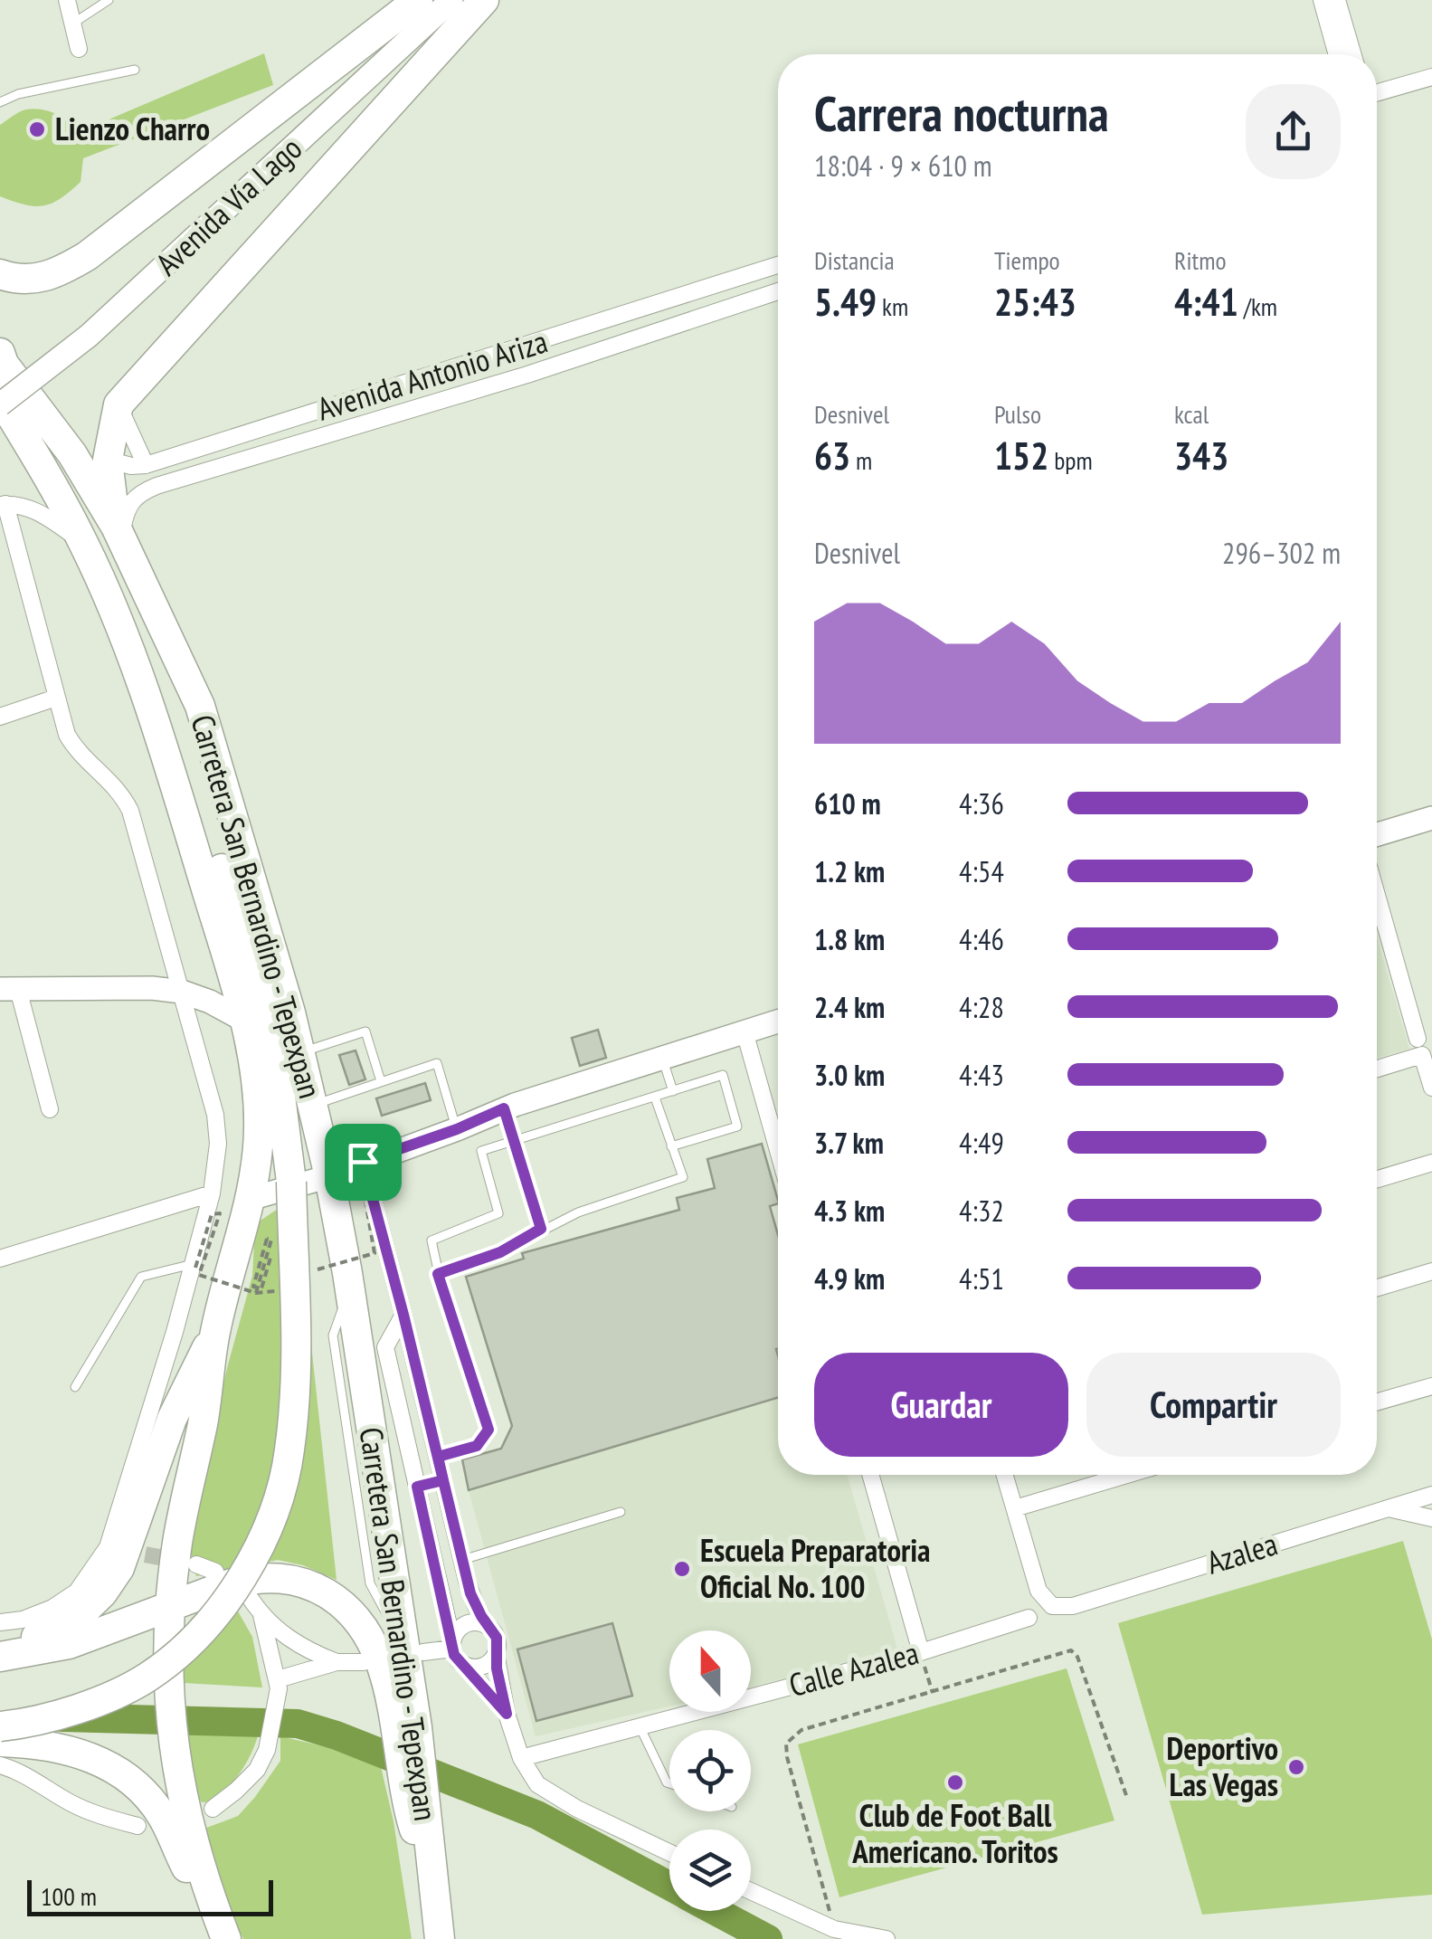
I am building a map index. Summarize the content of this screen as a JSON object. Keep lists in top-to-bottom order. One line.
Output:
{"streets":{"highway":["Carretera San Bernardino - Tepexpan"],"main road":["Avenida Vía Lago"],"street":["Avenida Antonio Ariza","Azalea","Calle Azalea"]},"crossings":[["Avenida Antonio Ariza","Carretera San Bernardino - Tepexpan"]],"places":["Lienzo Charro","Escuela Preparatoria Oficial No. 100","Deportivo Las Vegas","Club de Foot Ball Americano. Toritos"],"scale_bar":"100 m","north":"top","page":{"heading":["Carrera nocturna","18:04 · 9 × 610 m"],"stats":[["Distancia","5.49 km"],["Tiempo","25:43"],["Ritmo","4:41 /km"],["Desnivel","63 m"],["Pulso","152 bpm"],["kcal","343"]],"chart":["Desnivel","296–302 m"],"list":[{"name":"610 m","note":"4:36"},{"name":"1.2 km","note":"4:54"},{"name":"1.8 km","note":"4:46"},{"name":"2.4 km","note":"4:28"},{"name":"3.0 km","note":"4:43"},{"name":"3.7 km","note":"4:49"},{"name":"4.3 km","note":"4:32"},{"name":"4.9 km","note":"4:51"}],"buttons":["Guardar","Compartir"],"scale":"100 m"}}
